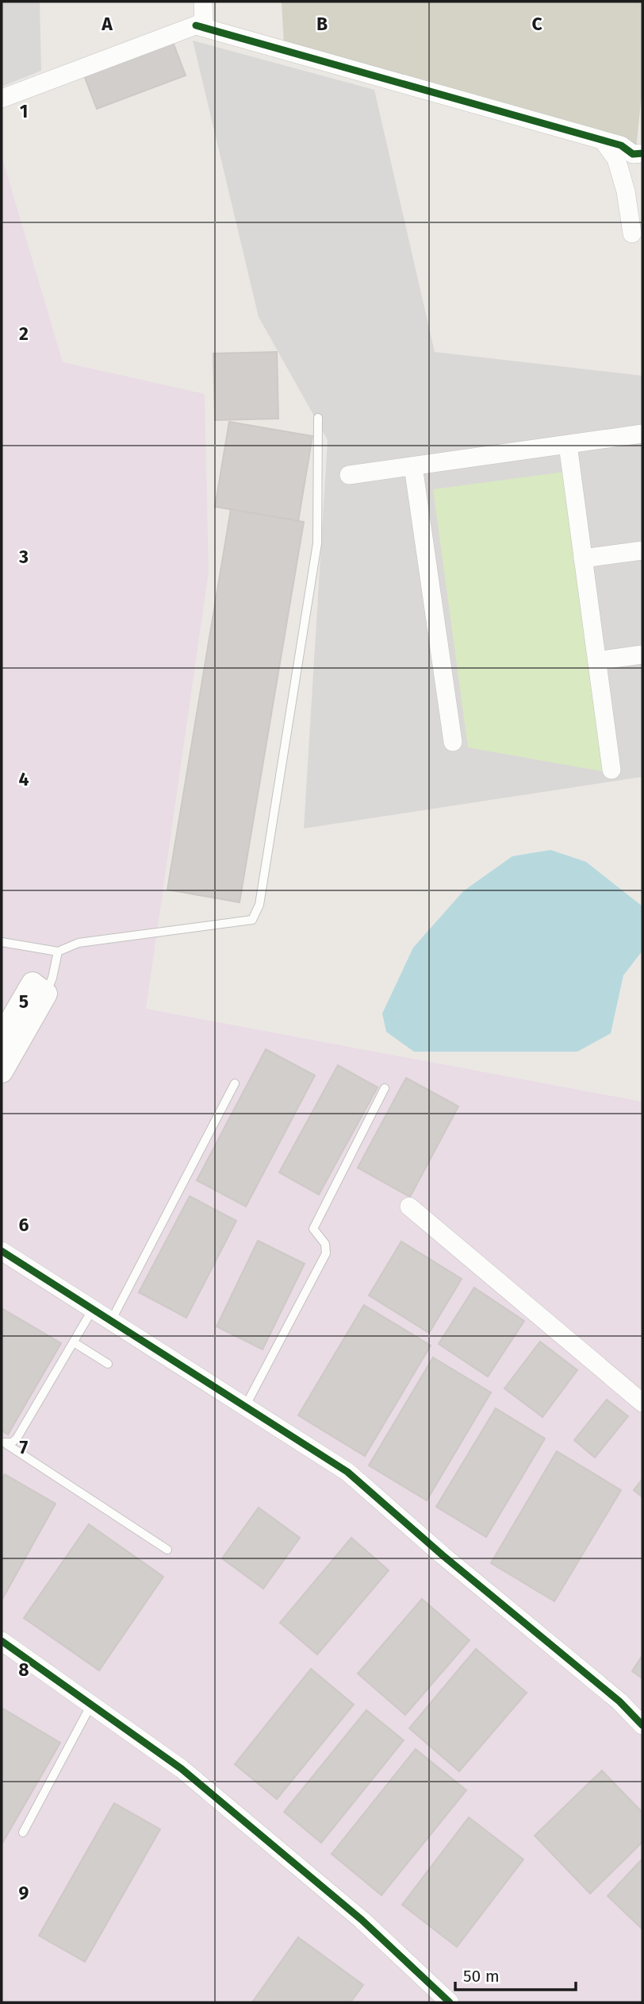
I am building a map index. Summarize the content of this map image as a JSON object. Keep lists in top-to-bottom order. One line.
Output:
{"scale_bar":"50 m","grid":{"columns":["A","B","C"],"rows":["1","2","3","4","5","6","7","8","9"]}}
